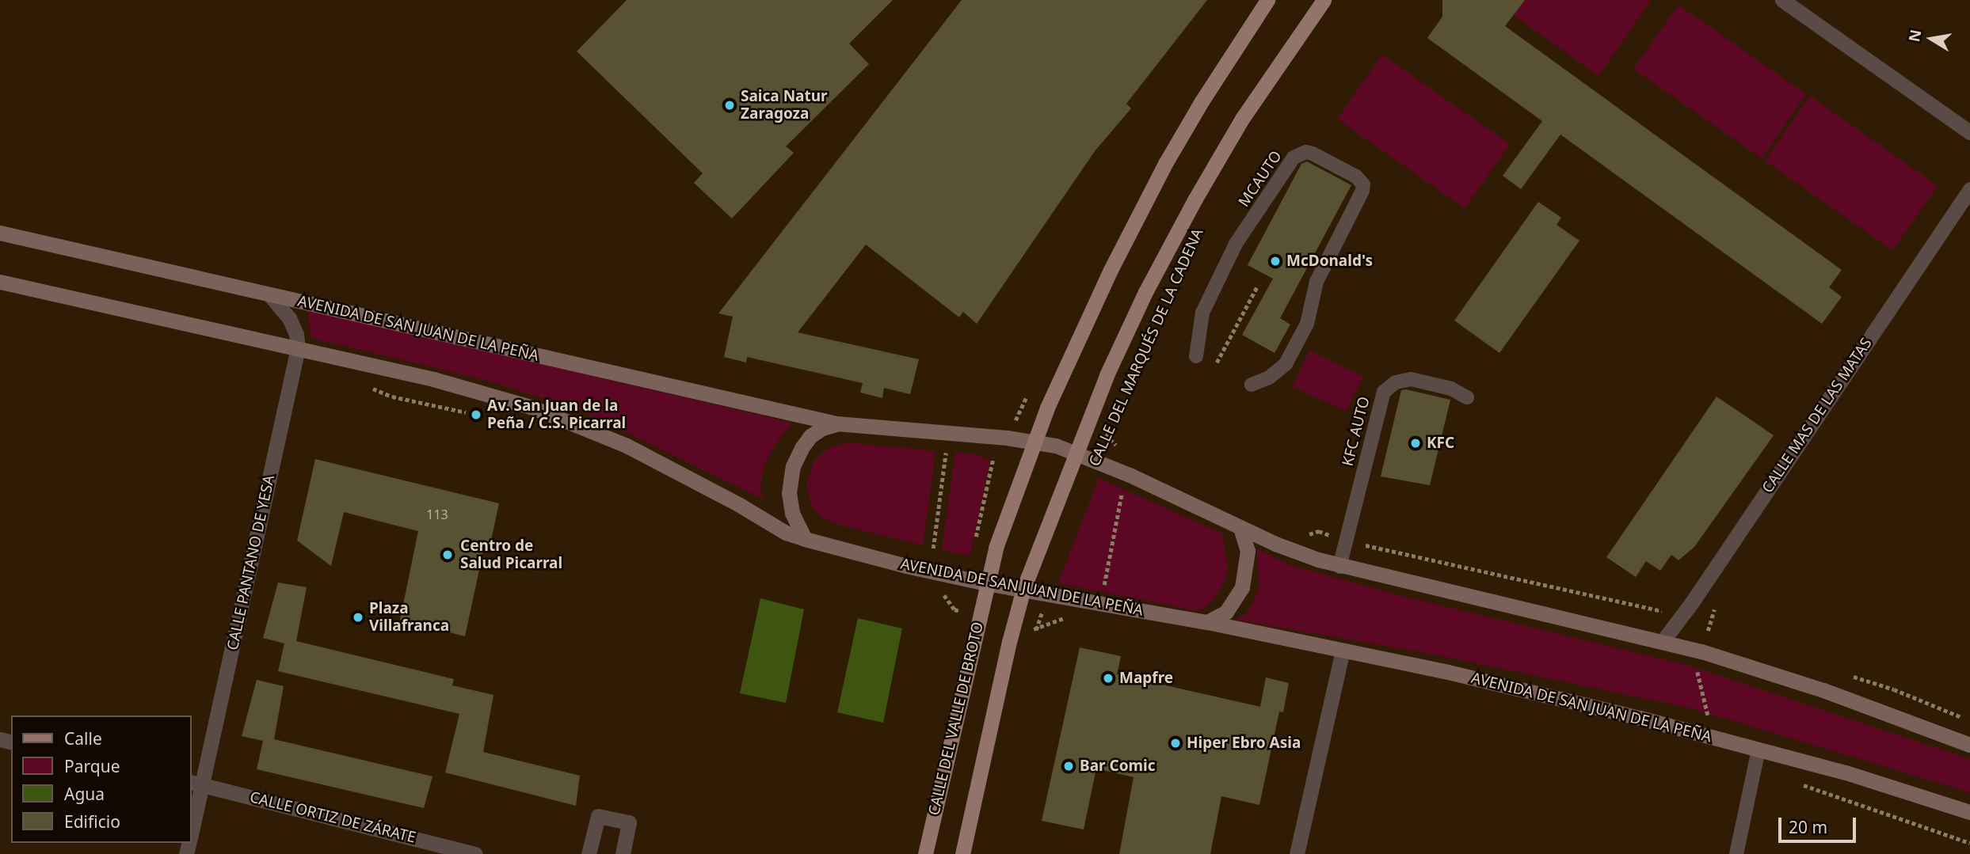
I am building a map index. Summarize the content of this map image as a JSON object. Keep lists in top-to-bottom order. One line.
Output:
{"streets":{"main road":["AVENIDA DE SAN JUAN DE LA PEÑA","CALLE DEL MARQUÉS DE LA CADENA","CALLE DEL VALLE DE BROTO"],"street":["CALLE MAS DE LAS MATAS","CALLE PANTANO DE YESA","CALLE ORTIZ DE ZÁRATE"],"lane":["MCAUTO","KFC AUTO"]},"crossings":[["AVENIDA DE SAN JUAN DE LA PEÑA","CALLE DEL MARQUÉS DE LA CADENA"],["AVENIDA DE SAN JUAN DE LA PEÑA","CALLE MAS DE LAS MATAS"],["AVENIDA DE SAN JUAN DE LA PEÑA","KFC AUTO"],["AVENIDA DE SAN JUAN DE LA PEÑA","CALLE PANTANO DE YESA"],["AVENIDA DE SAN JUAN DE LA PEÑA","CALLE DEL VALLE DE BROTO"],["CALLE PANTANO DE YESA","CALLE ORTIZ DE ZÁRATE"]],"places":["Saica Natur Zaragoza","McDonald's","Av. San Juan de la Peña / C.S. Picarral","KFC","Centro de Salud Picarral","Plaza Villafranca","Mapfre","Hiper Ebro Asia","Bar Comic"],"house_numbers":["113"],"legend":["Calle","Parque","Agua","Edificio"],"scale_bar":"20 m","north":"left"}
